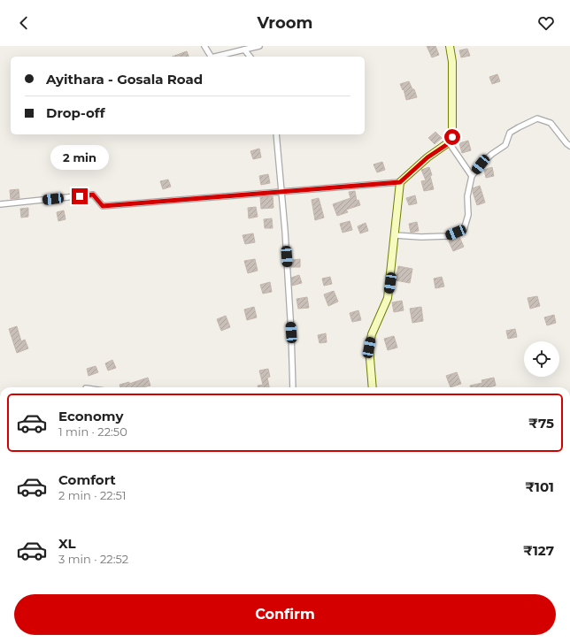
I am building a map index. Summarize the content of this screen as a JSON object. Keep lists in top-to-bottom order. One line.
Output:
{"page":{"header":"Vroom","banner":["Ayithara - Gosala Road","Drop-off"],"bubble":"2 min","list":[{"name":"Economy","note":"1 min · 22:50","value":"₹75"},{"name":"Comfort","note":"2 min · 22:51","value":"₹101"},{"name":"XL","note":"3 min · 22:52","value":"₹127"}],"buttons":"Confirm"}}
